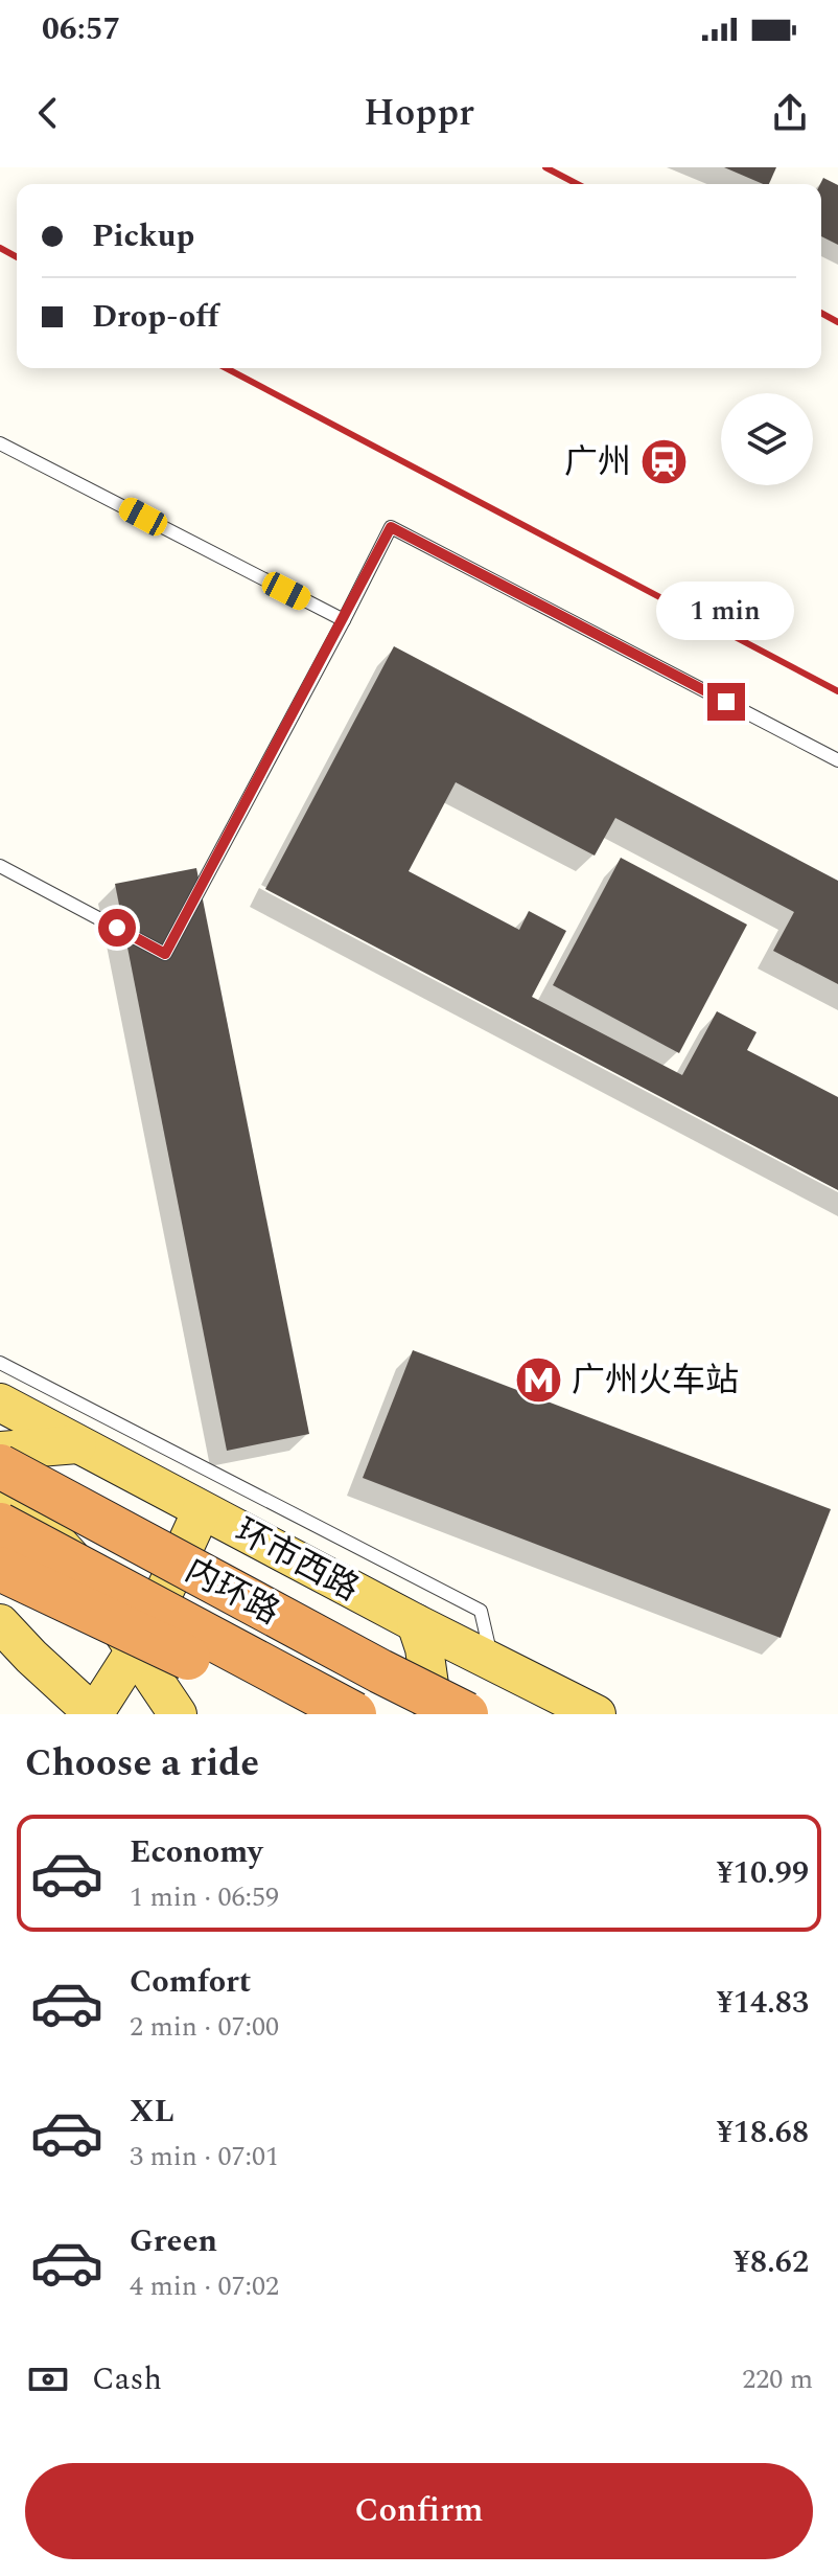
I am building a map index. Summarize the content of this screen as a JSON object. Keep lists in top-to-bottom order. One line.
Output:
{"streets":{"highway":["内环路"],"main road":["环市西路"]},"places":{"station":["广州"],"metro station":["广州火车站"]},"page":{"status":"06:57","header":"Hoppr","banner":["Pickup","Drop-off"],"bubble":"1 min","heading":"Choose a ride","list":[{"name":"Economy","note":"1 min · 06:59","value":"¥10.99"},{"name":"Comfort","note":"2 min · 07:00","value":"¥14.83"},{"name":"XL","note":"3 min · 07:01","value":"¥18.68"},{"name":"Green","note":"4 min · 07:02","value":"¥8.62"}],"pay":["Cash","220 m"],"buttons":"Confirm"}}
